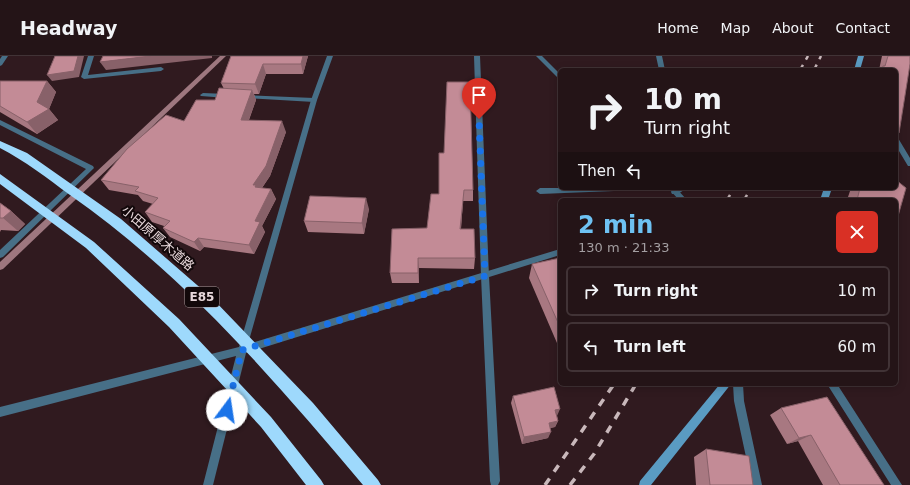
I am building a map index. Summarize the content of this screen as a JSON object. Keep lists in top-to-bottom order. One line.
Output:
{"streets":{"highway":["小田原厚木道路","E85"]},"page":{"header":"Headway","nav":["Home","Map","About","Contact"],"turn":["10 m","Turn right"],"then":"Then","heading":["2 min","130 m · 21:33"],"list":[{"name":"Turn right","value":"10 m"},{"name":"Turn left","value":"60 m"}]}}
